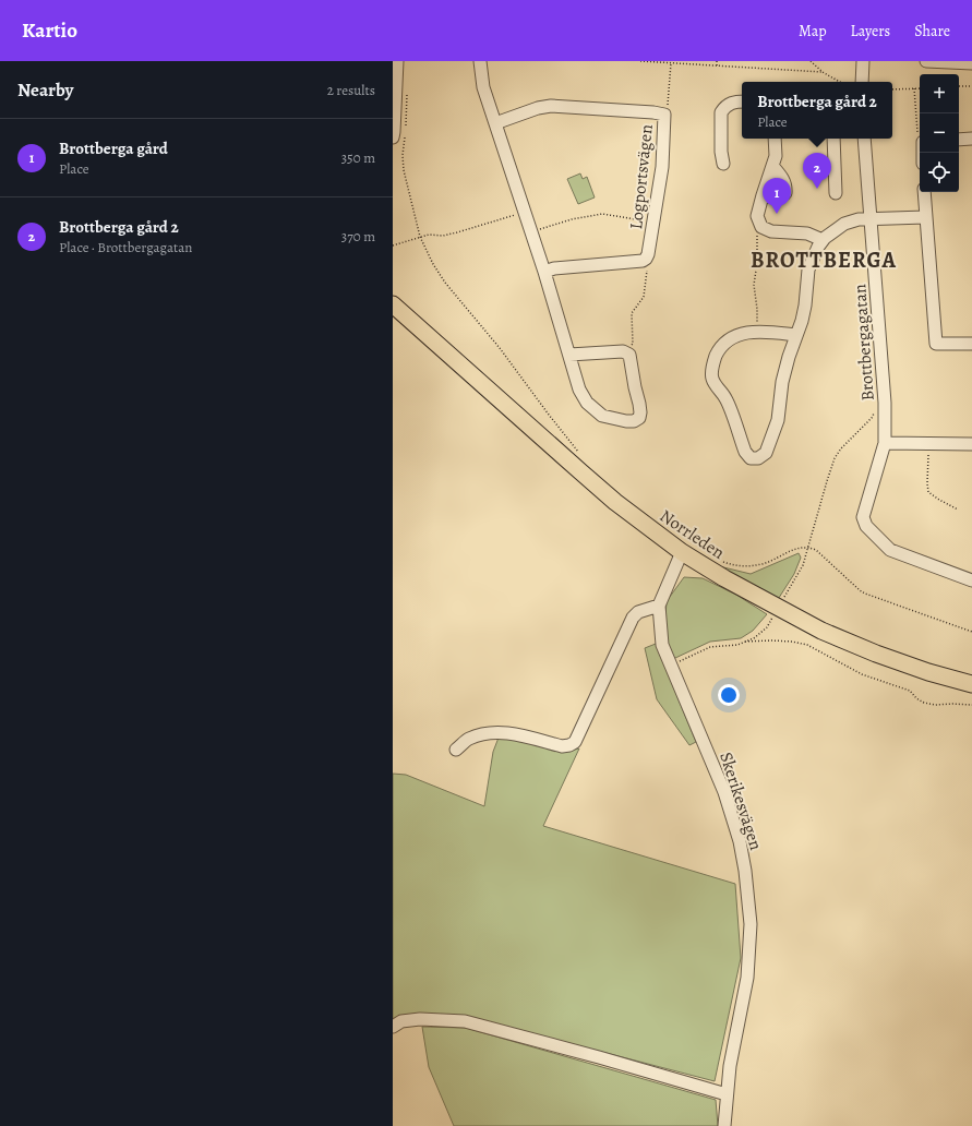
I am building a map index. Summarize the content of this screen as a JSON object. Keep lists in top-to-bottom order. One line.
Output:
{"streets":{"main road":["Norrleden"],"street":["Logportsvägen","Brottbergagatan","Skerikesvägen"]},"crossings":[["Norrleden","Skerikesvägen"]],"districts":["BROTTBERGA"],"page":{"header":"Kartio","nav":["Map","Layers","Share"],"heading":["Nearby","2 results"],"map_buttons":["+","−"],"popup":["Brottberga gård 2","Place"],"list":[{"mark":"1","name":"Brottberga gård","note":"Place","value":"350 m"},{"mark":"2","name":"Brottberga gård 2","note":"Place · Brottbergagatan","value":"370 m"}],"pins":["2","1"]}}
